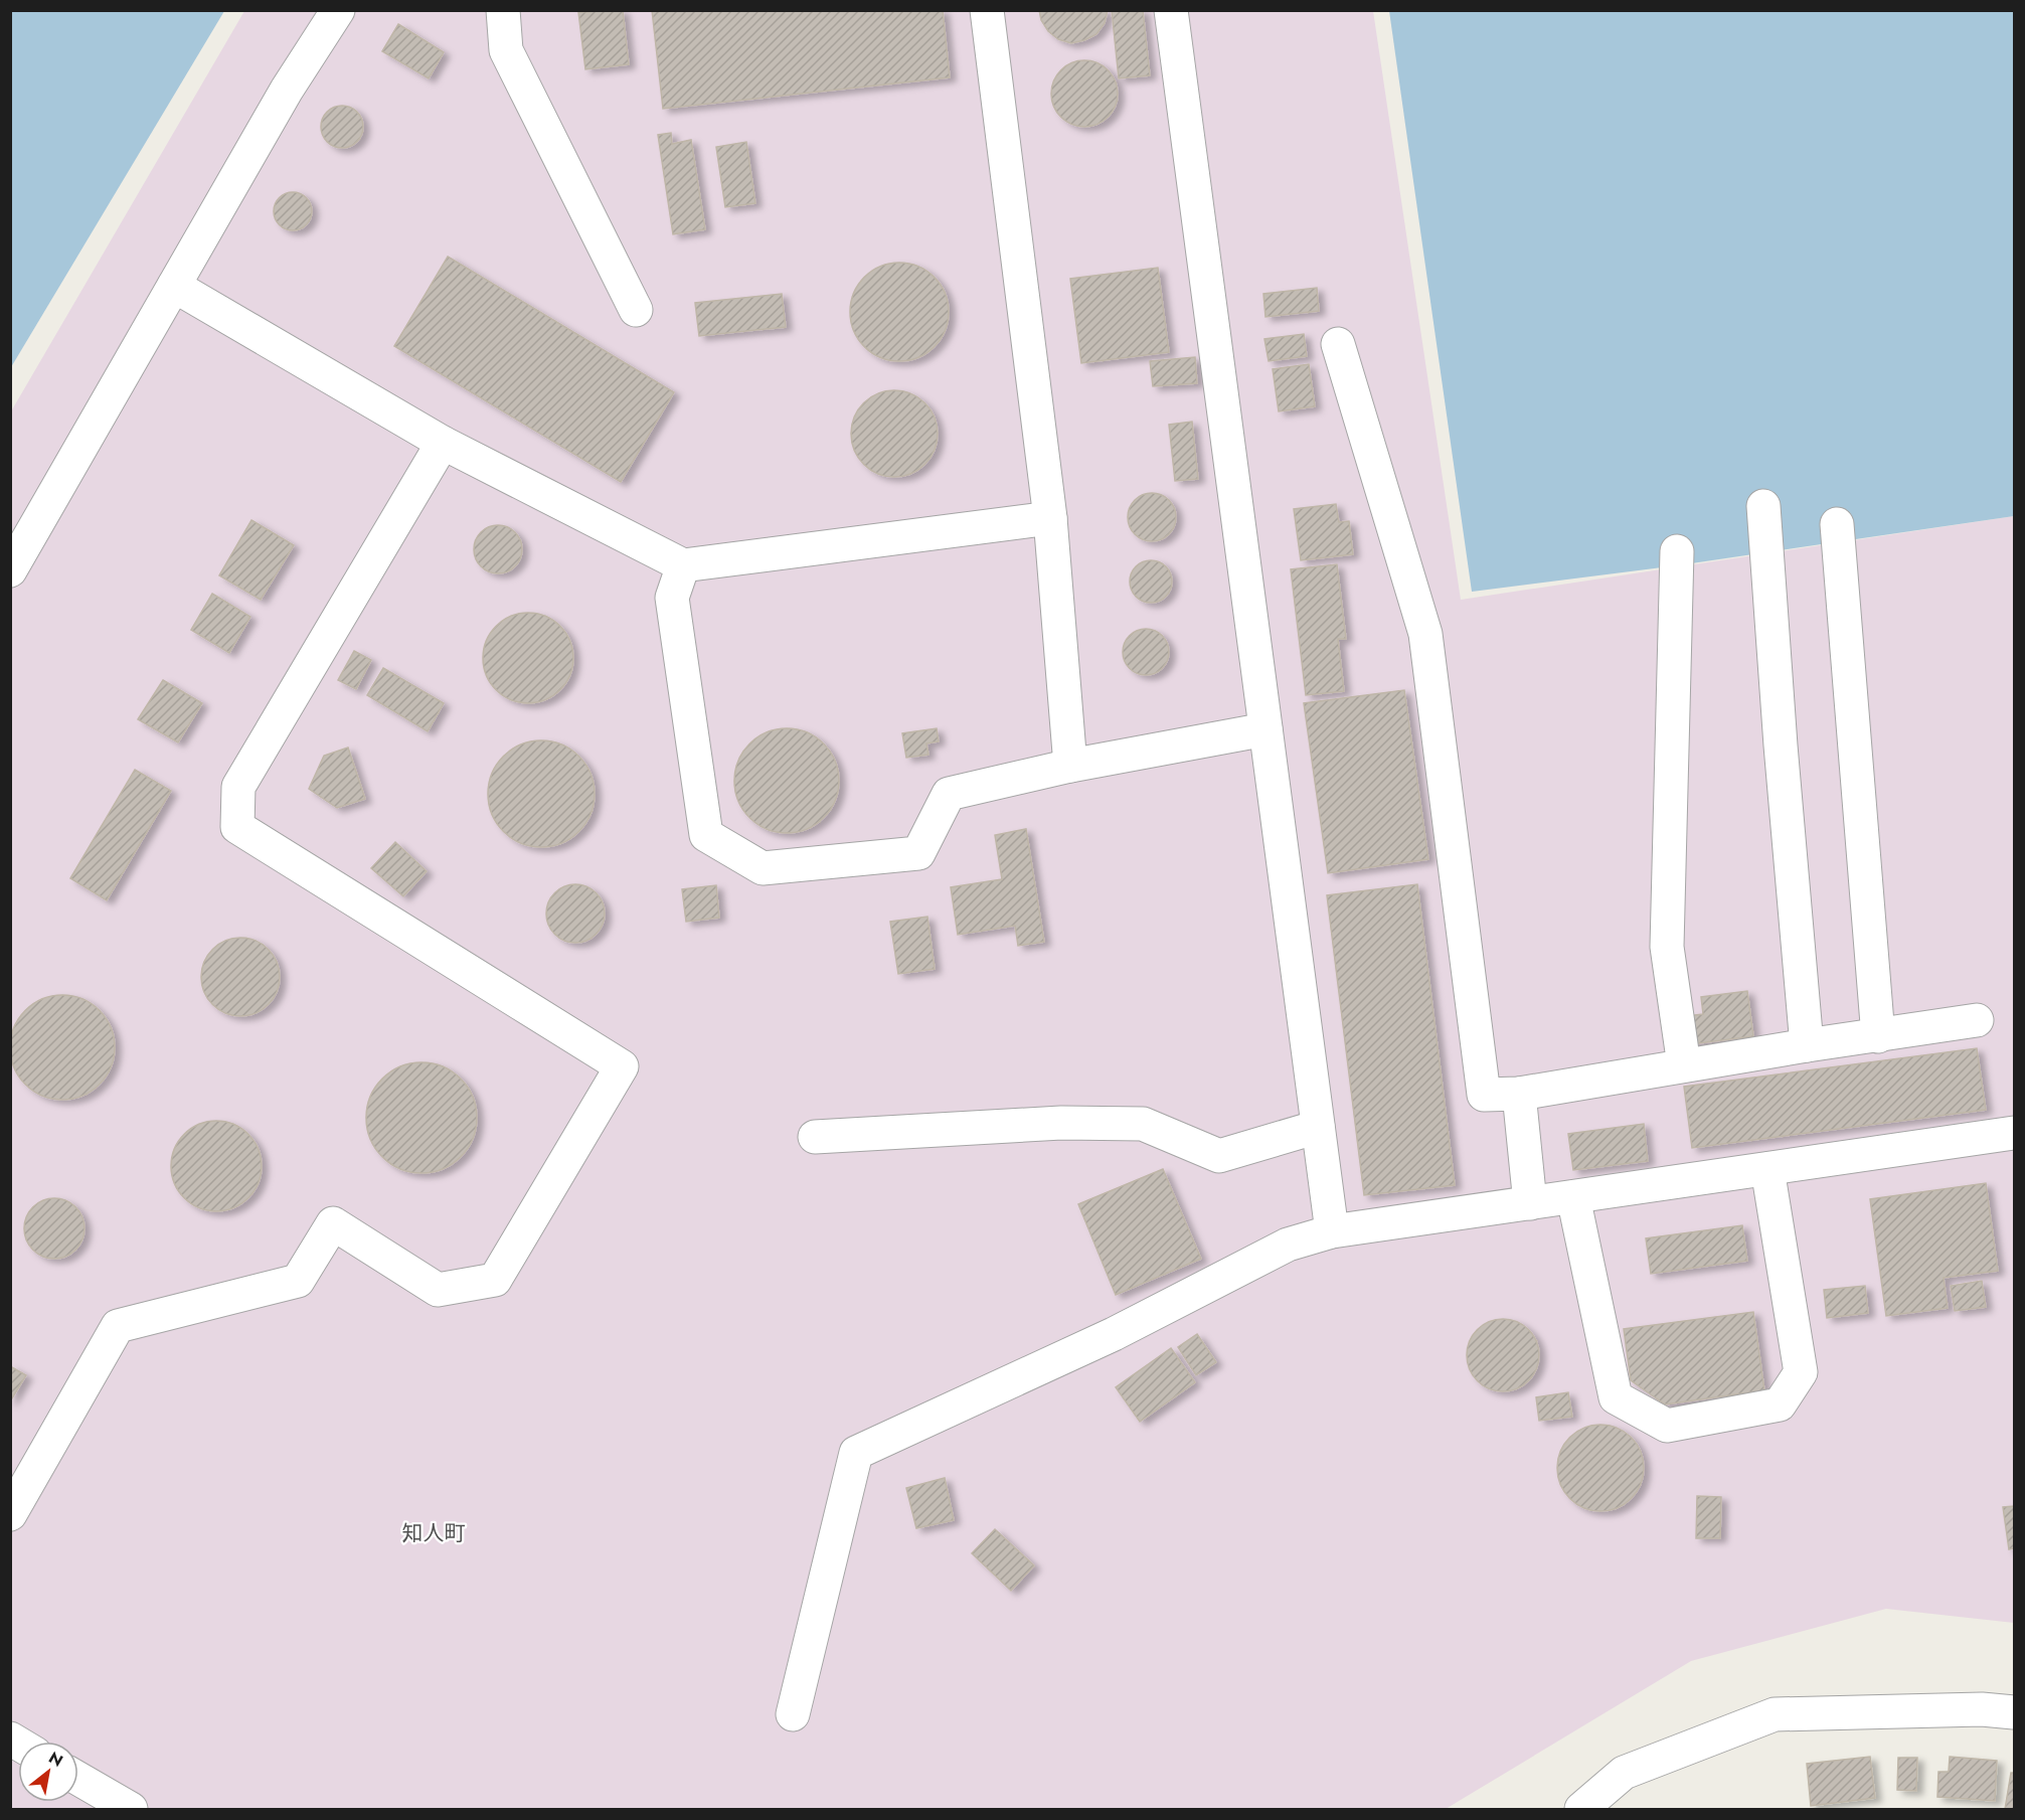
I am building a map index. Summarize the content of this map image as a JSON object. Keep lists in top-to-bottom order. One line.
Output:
{"districts":["知人町"],"north":"top right"}
